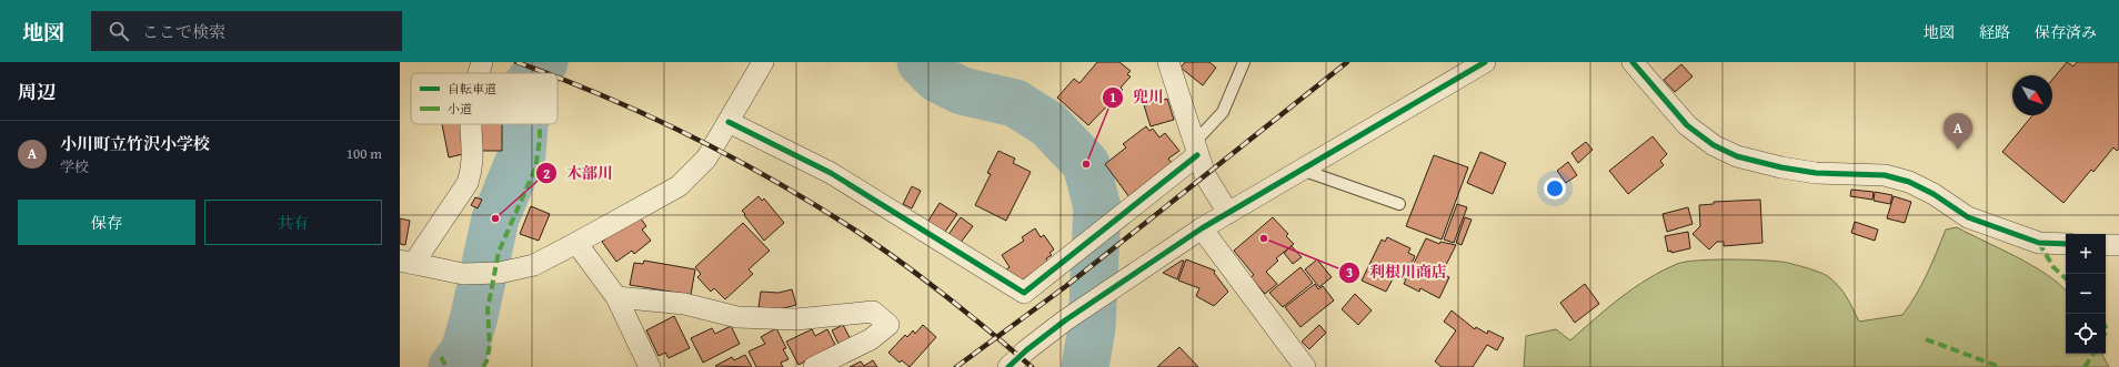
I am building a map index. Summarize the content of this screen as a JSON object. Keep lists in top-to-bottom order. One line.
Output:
{"places":["兜川","木部川","利根川商店"],"legend":["自転車道","小道"],"north":"bottom right","page":{"header":"地図","search":"ここで検索","nav":["地図","経路","保存済み"],"heading":"周辺","pins":"A","list":[{"mark":"A","name":"小川町立竹沢小学校","note":"学校","value":"100 m"}],"buttons":["保存","共有"],"map_buttons":["+","−"]}}
